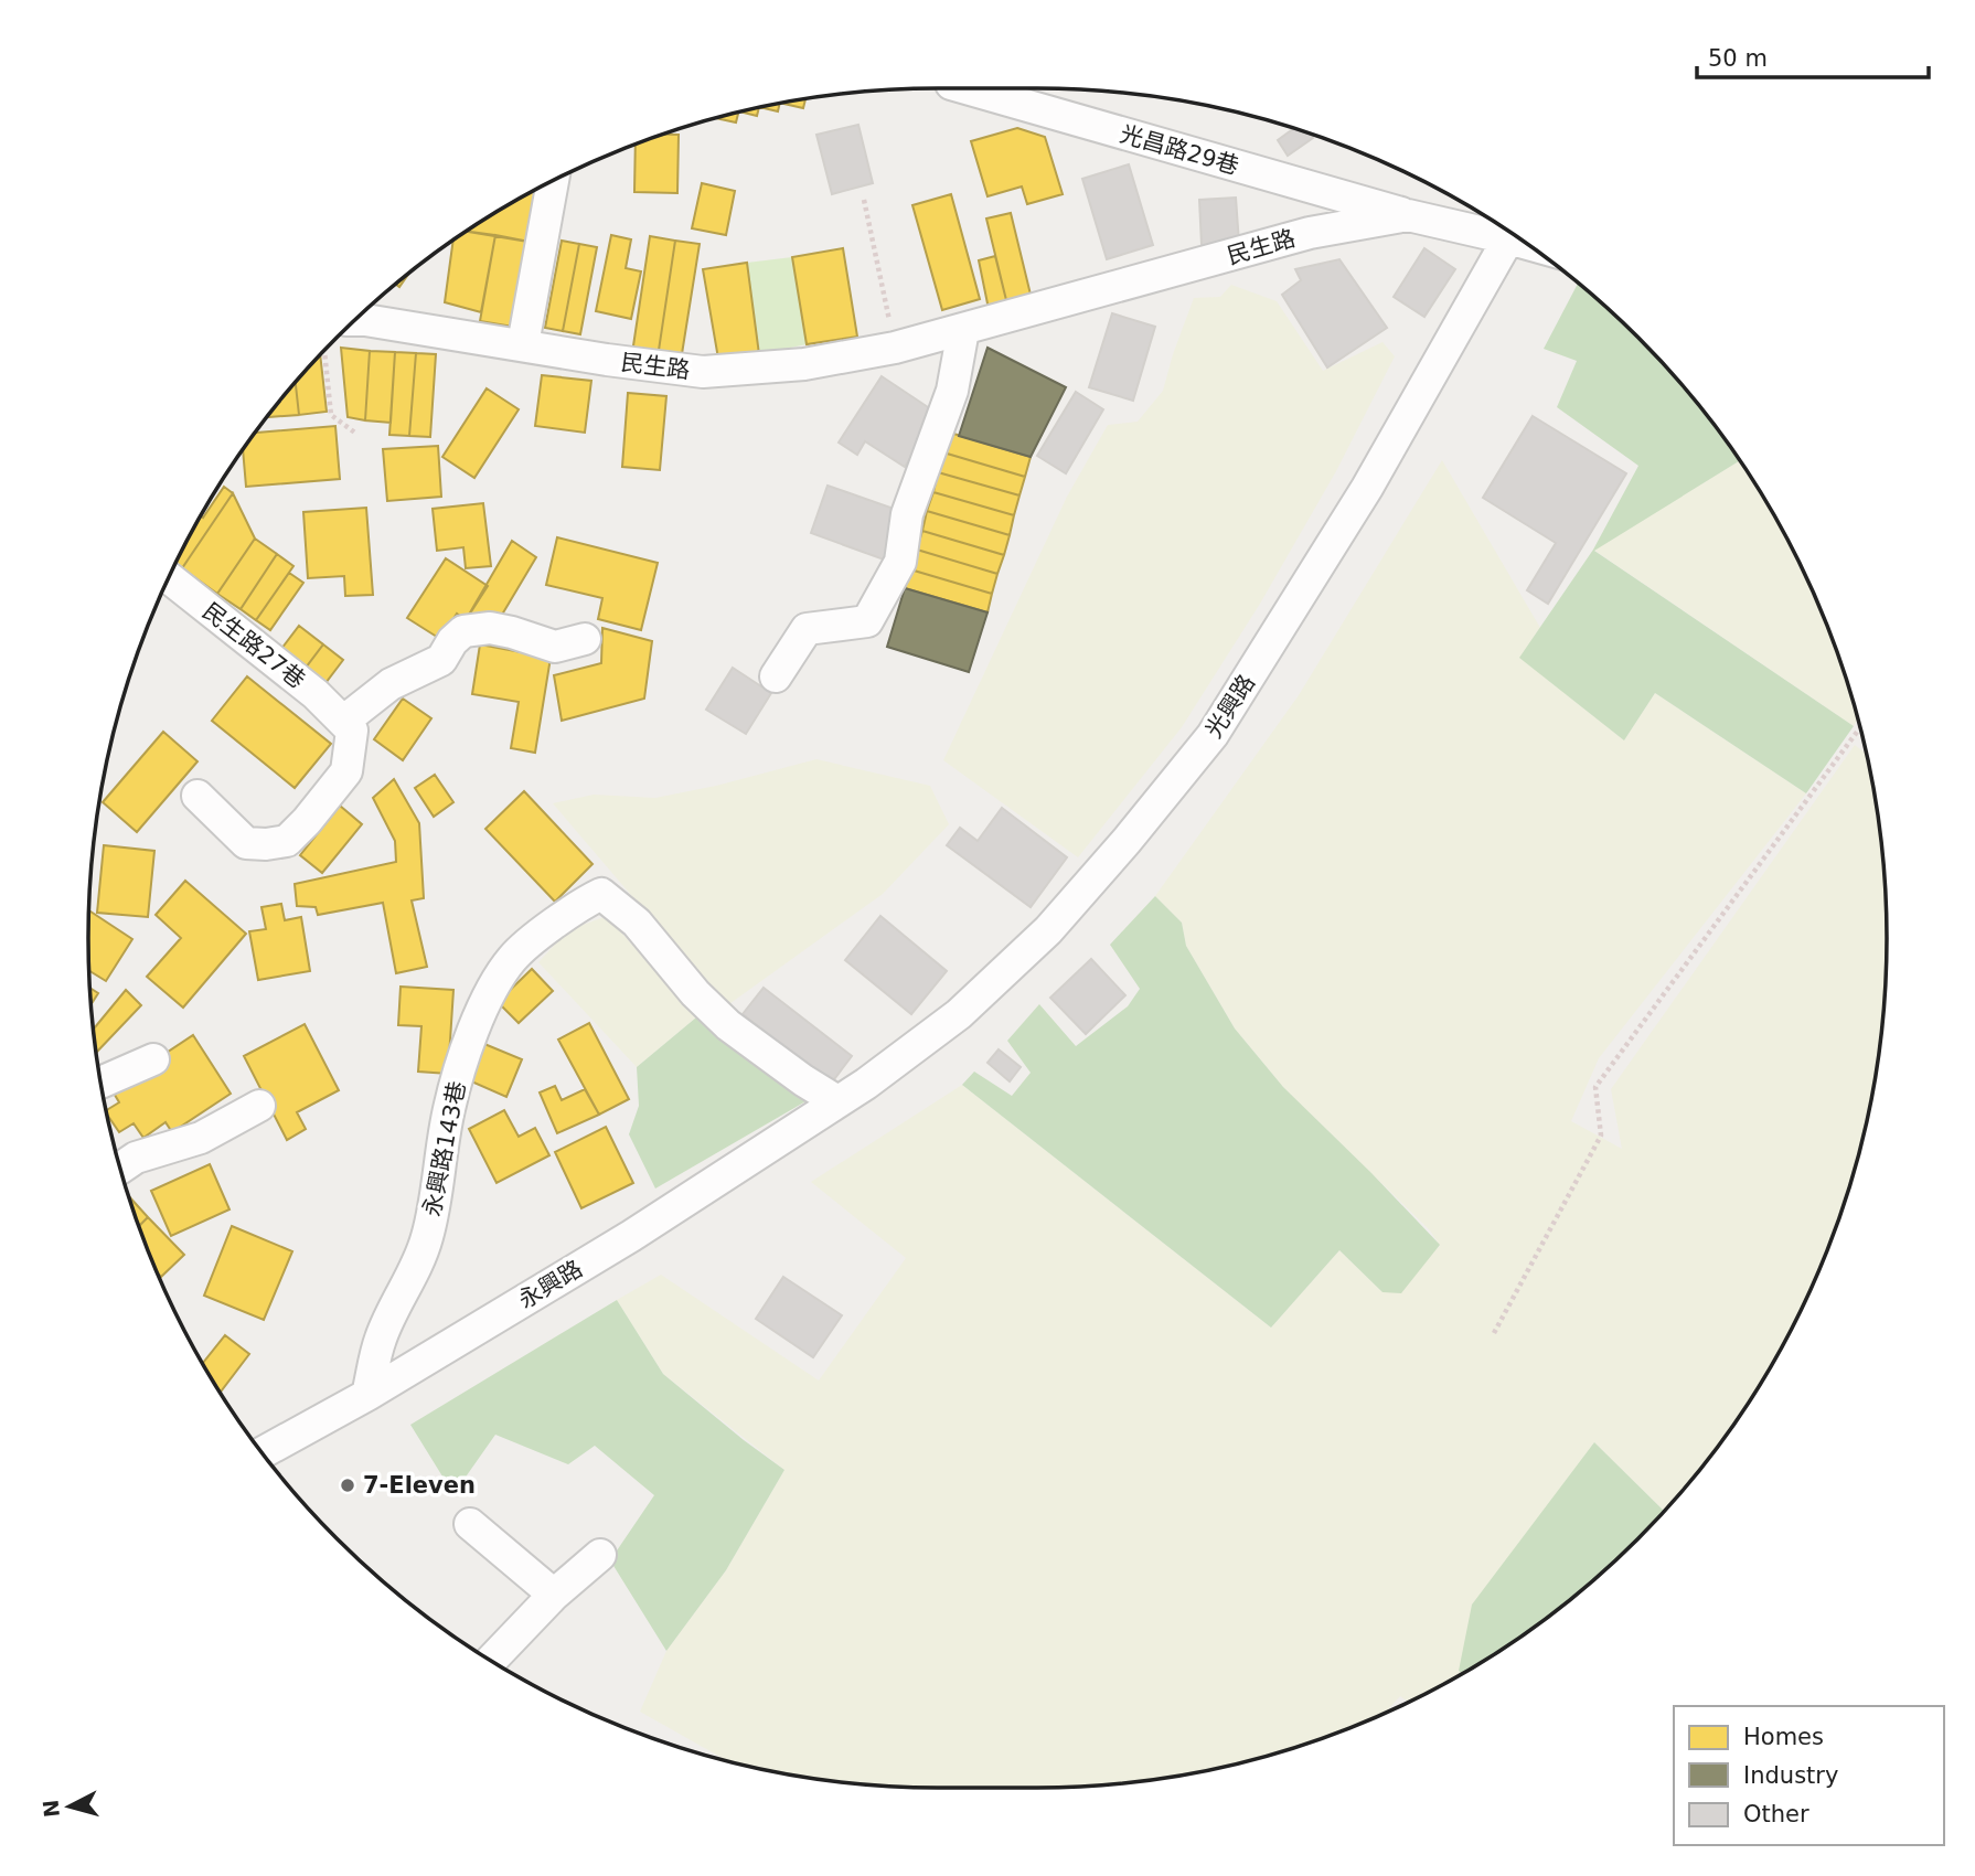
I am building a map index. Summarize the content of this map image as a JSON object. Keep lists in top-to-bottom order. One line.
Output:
{"streets":{"street":["光昌路29巷","民生路","民生路27巷","光興路","永興路143巷","永興路"]},"crossings":[["光昌路29巷","民生路"],["光興路","永興路143巷"],["光興路","永興路"],["永興路143巷","永興路"]],"places":["7-Eleven"],"legend":["Homes","Industry","Other"],"scale_bar":"50 m","north":"left"}
